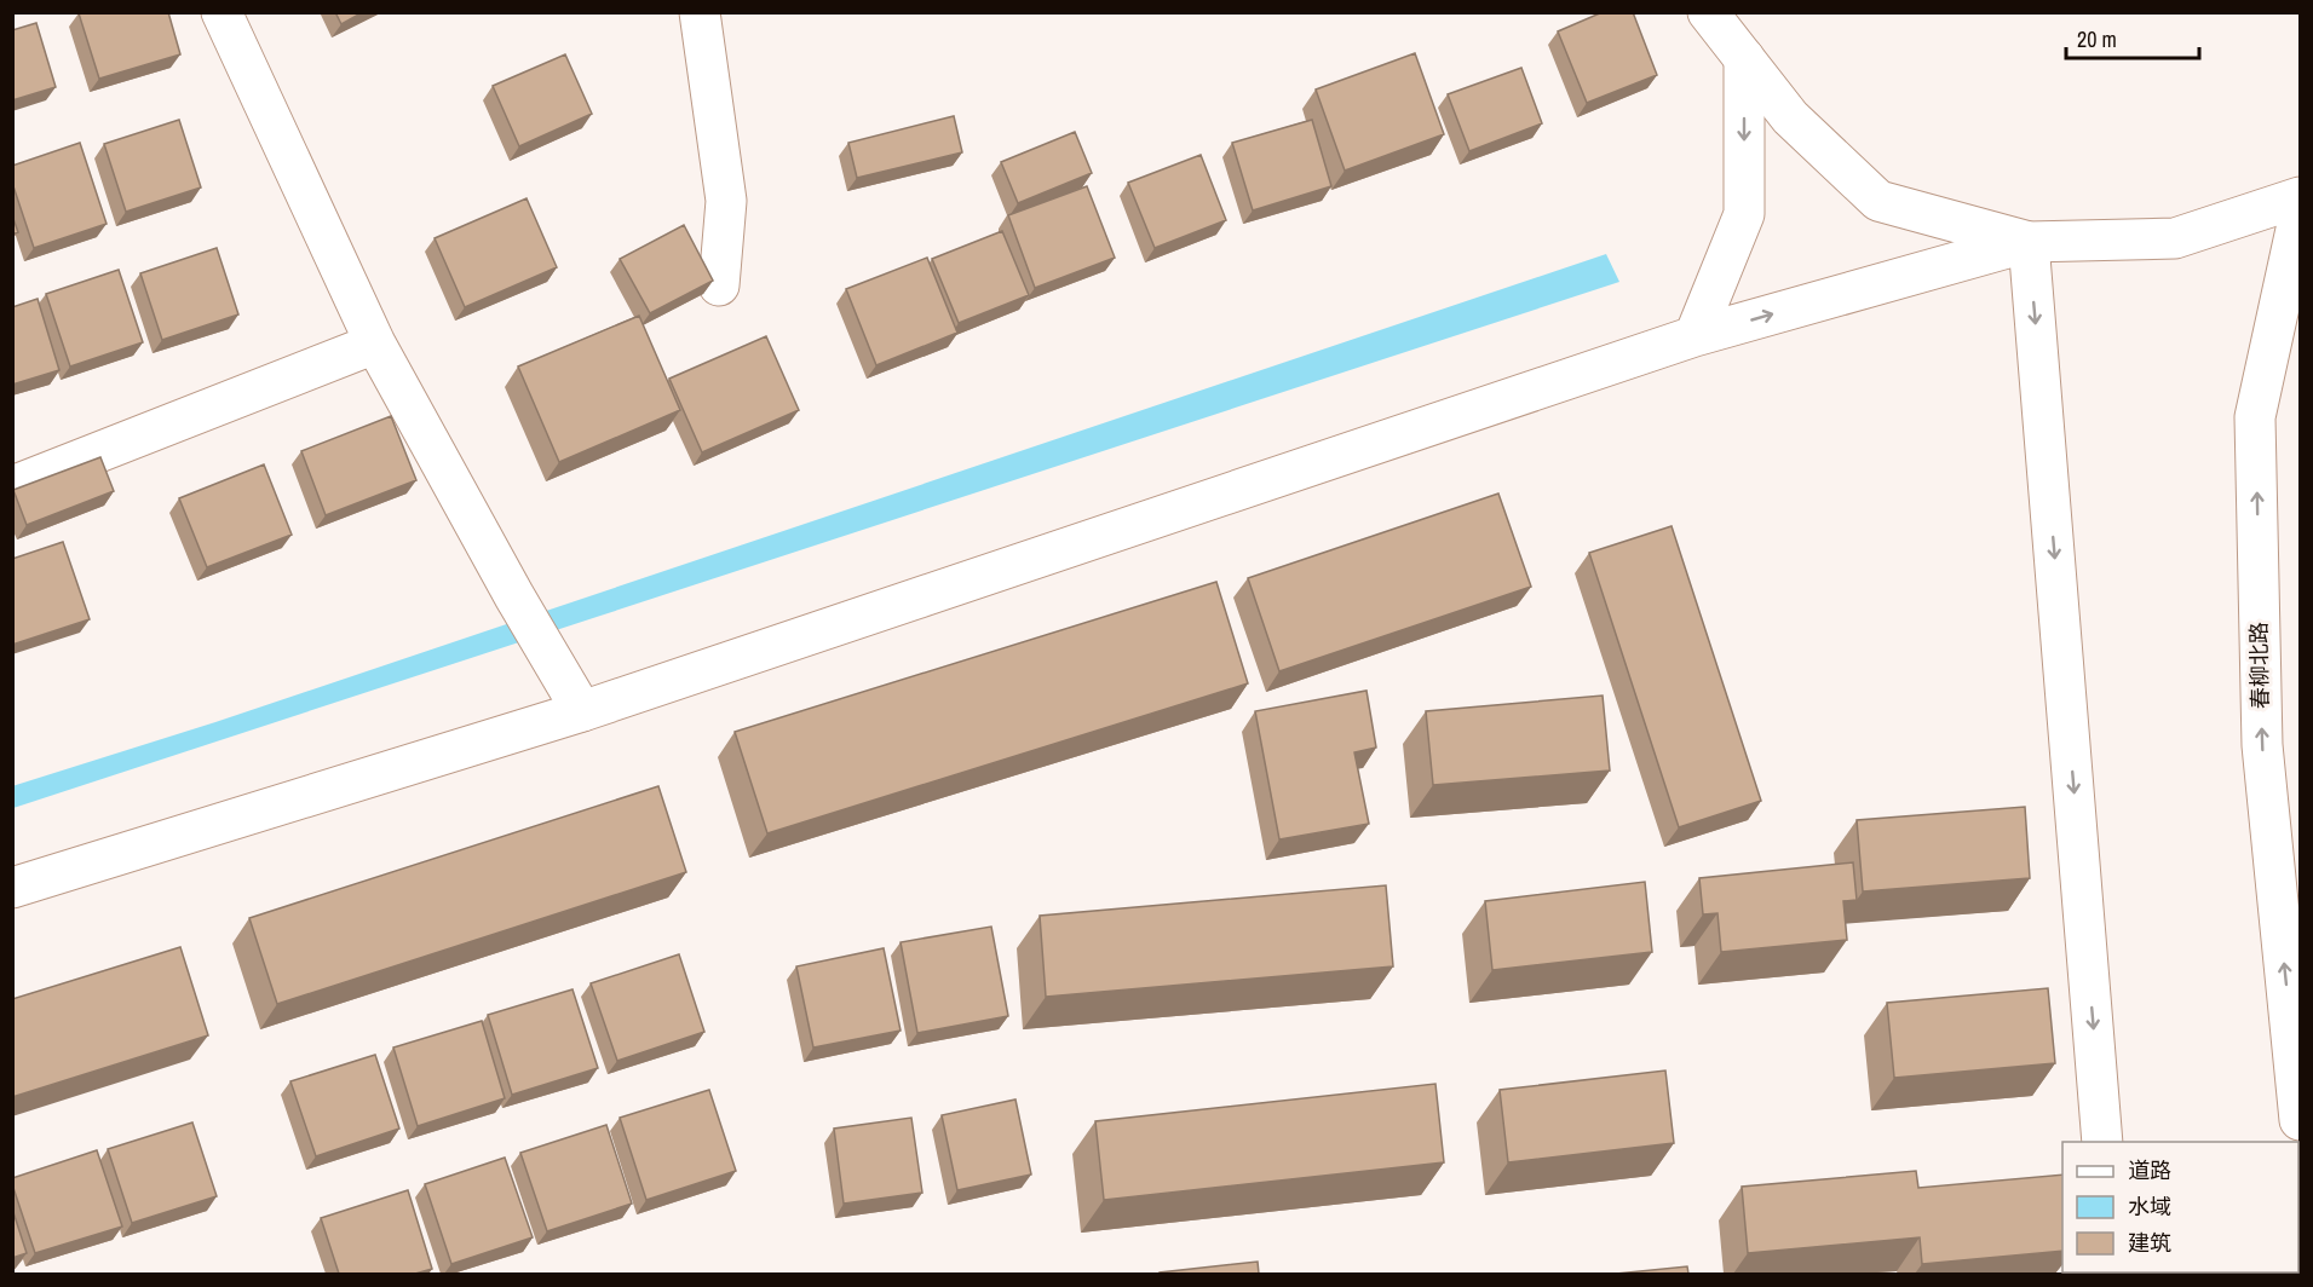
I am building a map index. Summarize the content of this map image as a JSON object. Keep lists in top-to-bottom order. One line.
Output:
{"streets":{"street":["春柳北路"]},"legend":["道路","水域","建筑"],"scale_bar":"20 m"}
